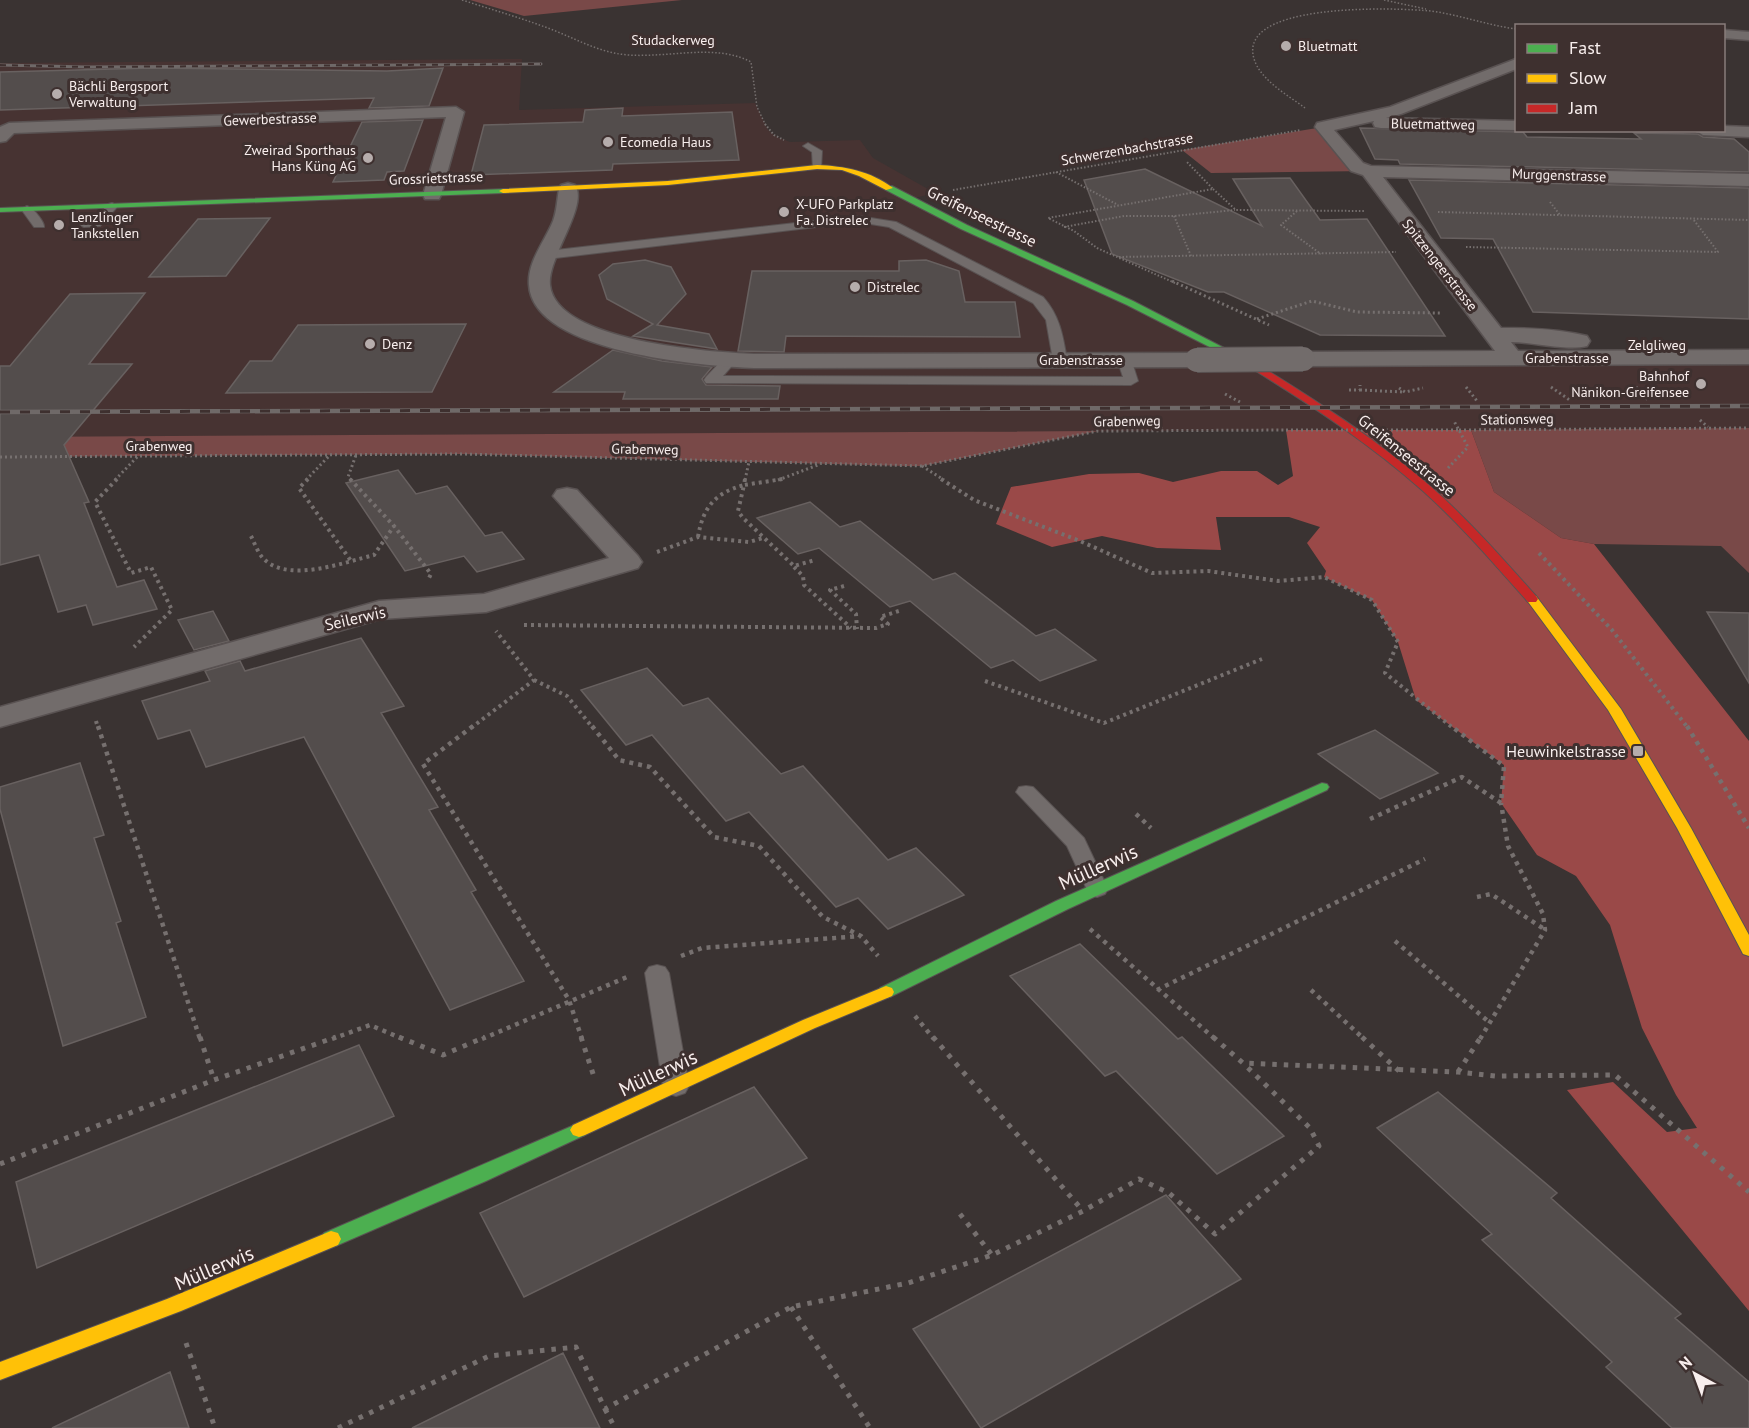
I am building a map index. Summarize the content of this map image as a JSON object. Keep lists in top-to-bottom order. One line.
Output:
{"streets":{"street":["Gewerbestrasse","Bluetmattweg","Murggenstrasse","Grossrietstrasse","Greifenseestrasse","Spitzengeerstrasse","Zelgliweg","Grabenstrasse","Seilerwis","Müllerwis"],"path":["Studackerweg","Schwerzenbachstrasse","Stationsweg","Grabenweg"]},"crossings":[["Gewerbestrasse","Grossrietstrasse"],["Schwerzenbachstrasse","Spitzengeerstrasse"],["Murggenstrasse","Spitzengeerstrasse"],["Grossrietstrasse","Greifenseestrasse"],["Grossrietstrasse","Grabenstrasse"],["Spitzengeerstrasse","Zelgliweg"],["Spitzengeerstrasse","Grabenstrasse"],["Stationsweg","Grabenweg"]],"places":{"other":["Bluetmatt","Bächli Bergsport Verwaltung","Ecomedia Haus","Zweirad Sporthaus Hans Küng AG","X-UFO Parkplatz Fa. Distrelec","Lenzlinger Tankstellen","Distrelec","Denz","Bahnhof Nänikon-Greifensee"],"transit":["Heuwinkelstrasse"]},"legend":["Fast","Slow","Jam"],"north":"top left"}
